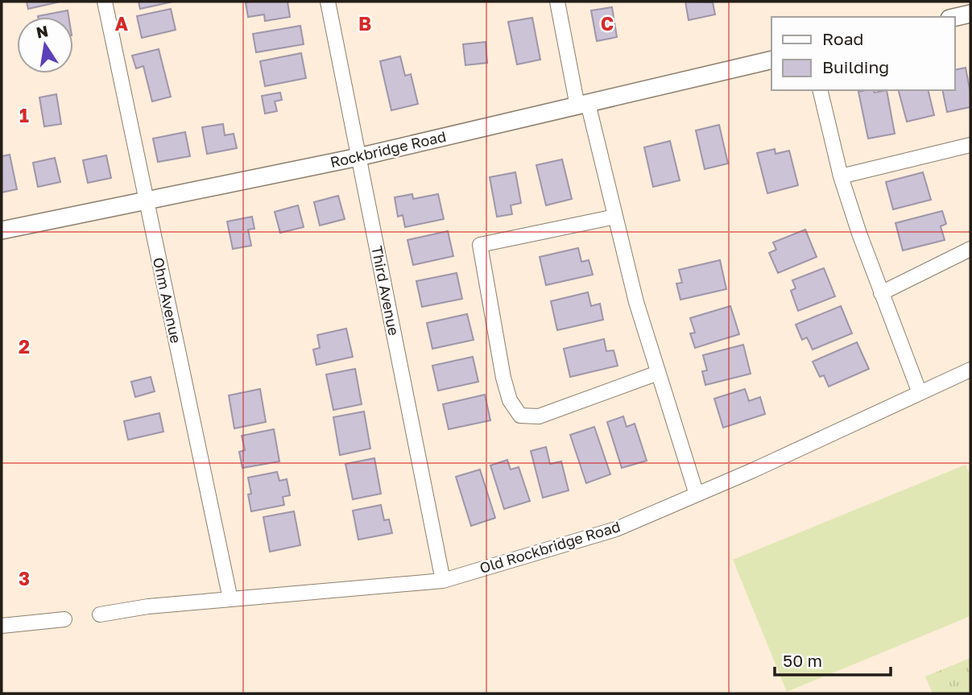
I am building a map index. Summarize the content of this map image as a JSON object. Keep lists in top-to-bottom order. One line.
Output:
{"streets":{"street":["Rockbridge Road","Third Avenue","Ohm Avenue","Old Rockbridge Road"]},"crossings":[["Rockbridge Road","Third Avenue"],["Rockbridge Road","Ohm Avenue"],["Third Avenue","Old Rockbridge Road"],["Ohm Avenue","Old Rockbridge Road"]],"legend":["Road","Building"],"scale_bar":"50 m","north":"top","grid":{"columns":["A","B","C"],"rows":["1","2","3"]}}
